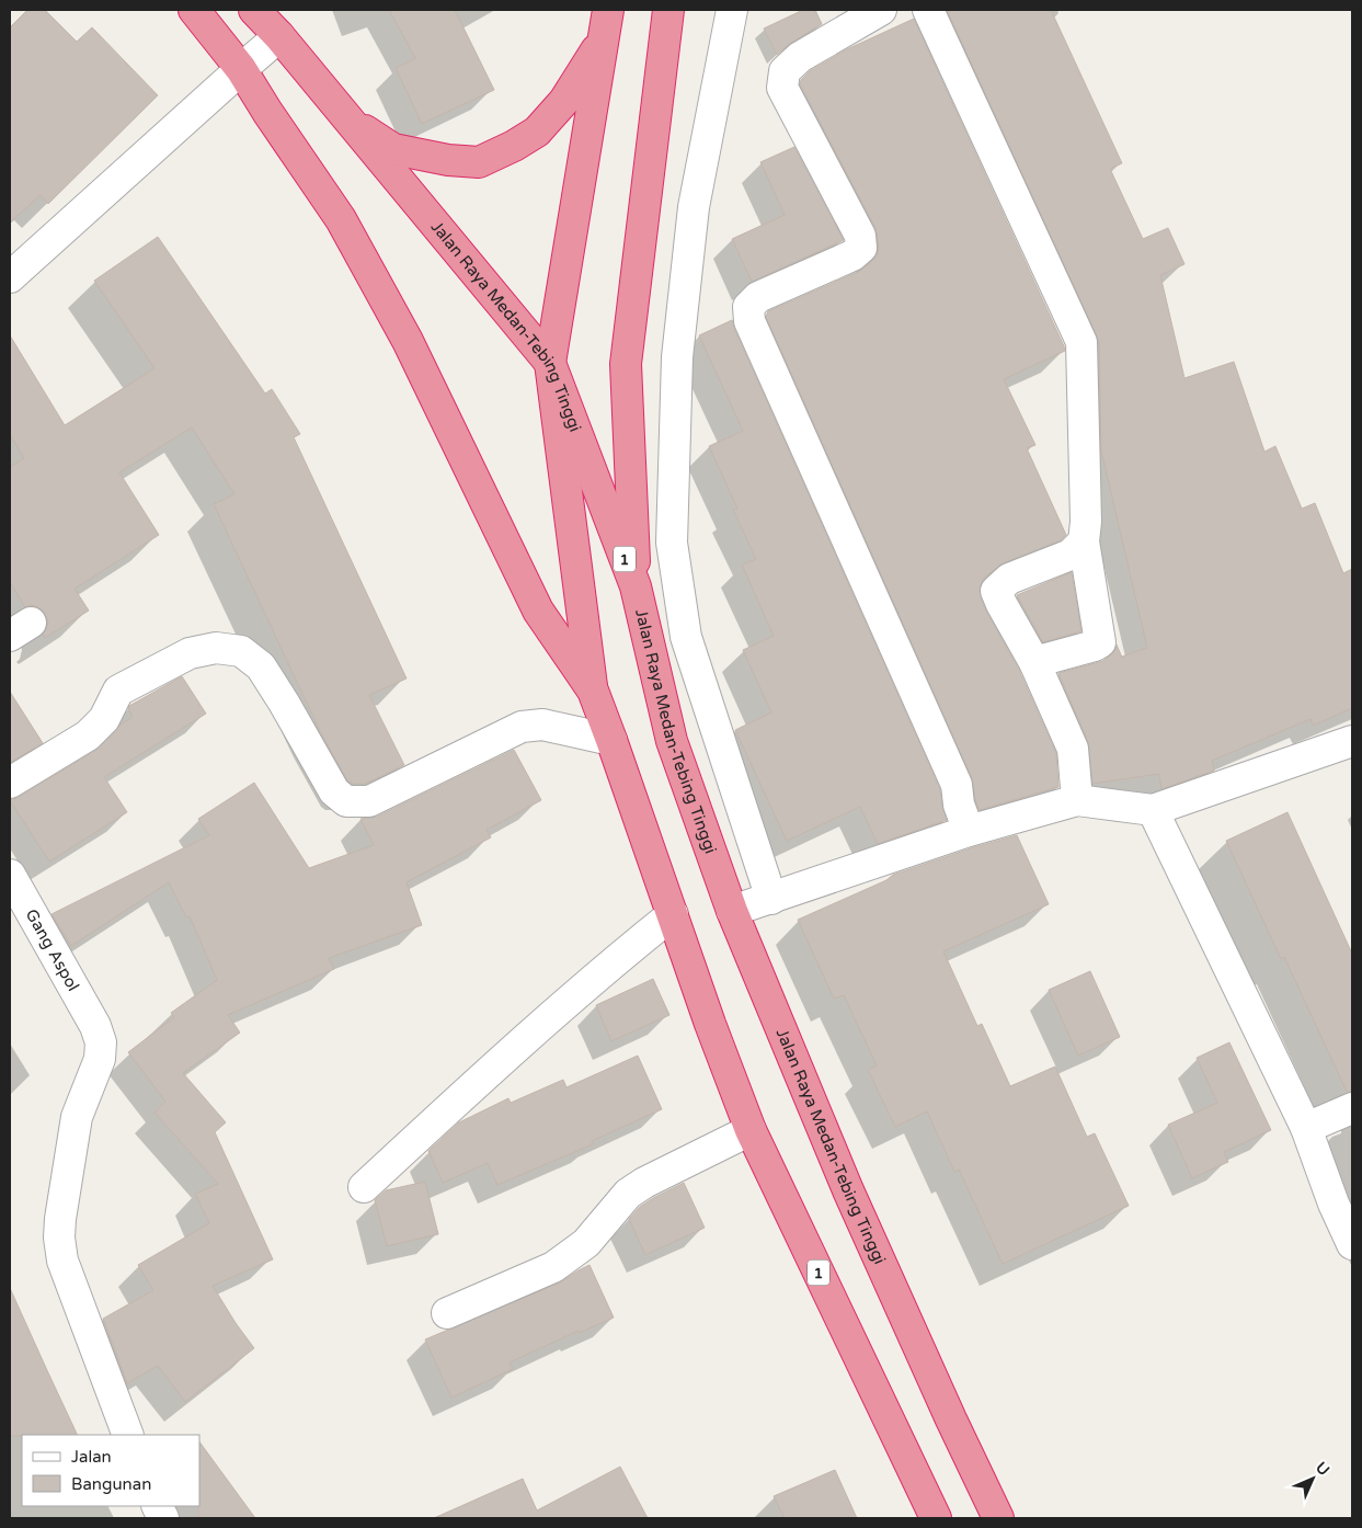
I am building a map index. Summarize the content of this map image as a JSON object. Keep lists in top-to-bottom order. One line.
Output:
{"streets":{"highway":["Jalan Raya Medan-Tebing Tinggi","1"],"street":["Gang Aspol"]},"legend":["Jalan","Bangunan"],"north":"top right"}
